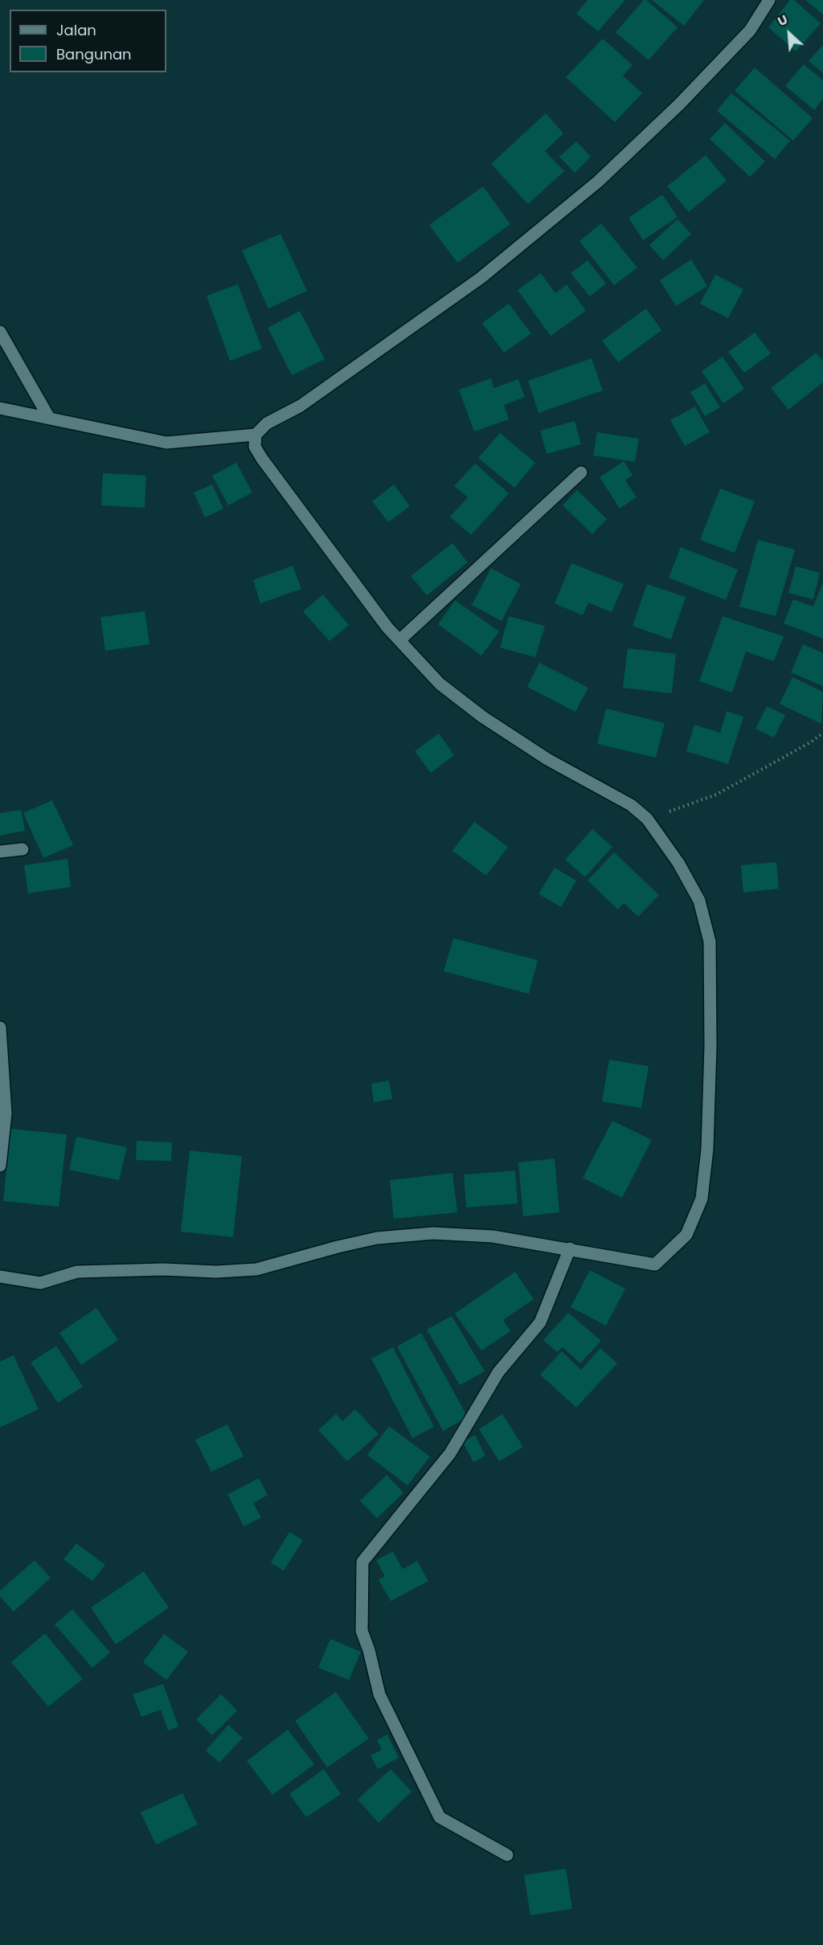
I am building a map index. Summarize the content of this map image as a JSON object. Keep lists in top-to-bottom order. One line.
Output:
{"legend":["Jalan","Bangunan"],"north":"top left"}
